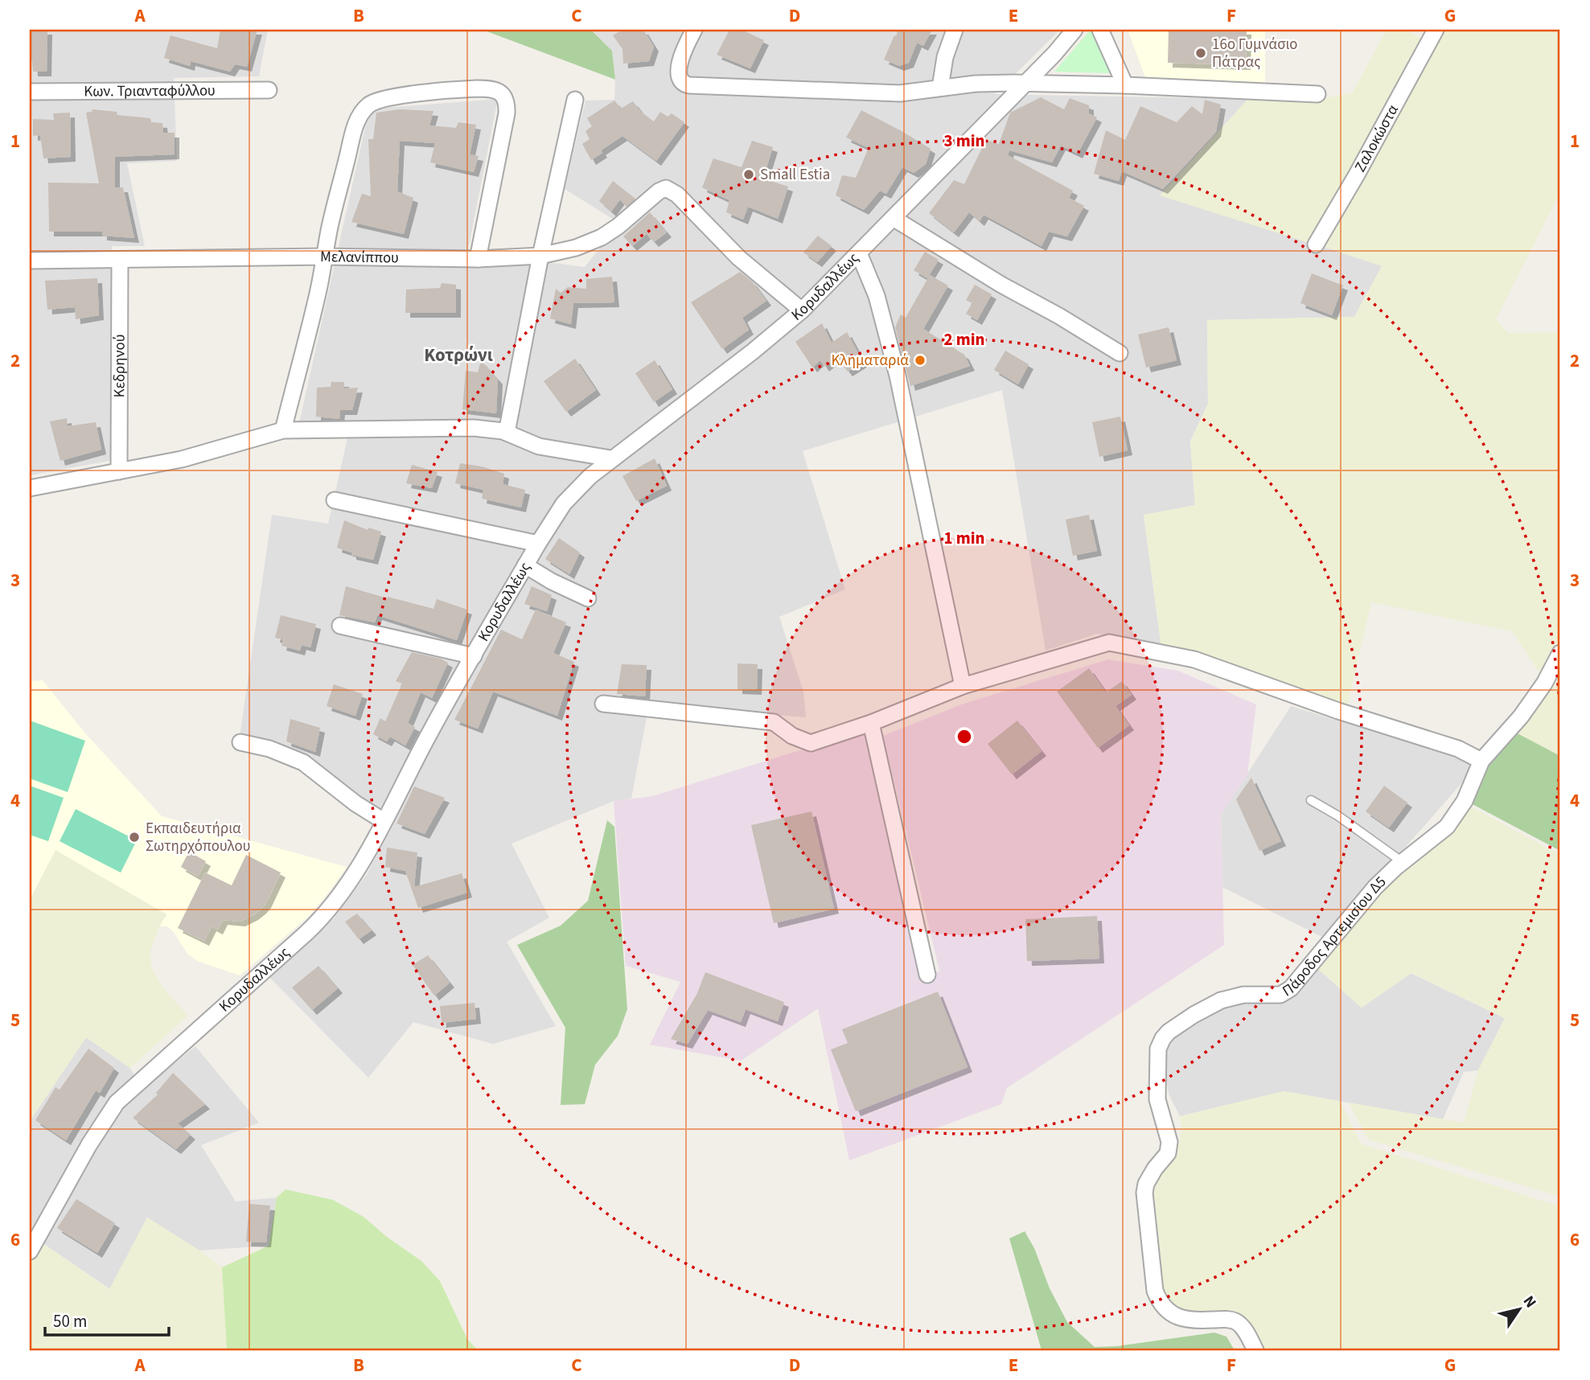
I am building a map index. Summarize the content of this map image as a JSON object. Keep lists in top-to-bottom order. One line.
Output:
{"streets":{"street":["Κων. Τριανταφύλλου","Ζαλοκώστα","Μελανίππου","Κορυδαλλέως","Κεδρηνού","Πάροδος Αρτεμισίου Δ5"]},"crossings":[["Μελανίππου","Κορυδαλλέως"],["Μελανίππου","Κεδρηνού"]],"districts":["Κοτρώνι"],"places":["16ο Γυμνάσιο Πάτρας","Small Estia","Κληματαριά","Εκπαιδευτήρια Σωτηρχόπουλου"],"scale_bar":"50 m","north":"top right","grid":{"columns":["A","B","C","D","E","F","G"],"rows":["1","2","3","4","5","6"]},"rings":["3 min","2 min","1 min"]}
